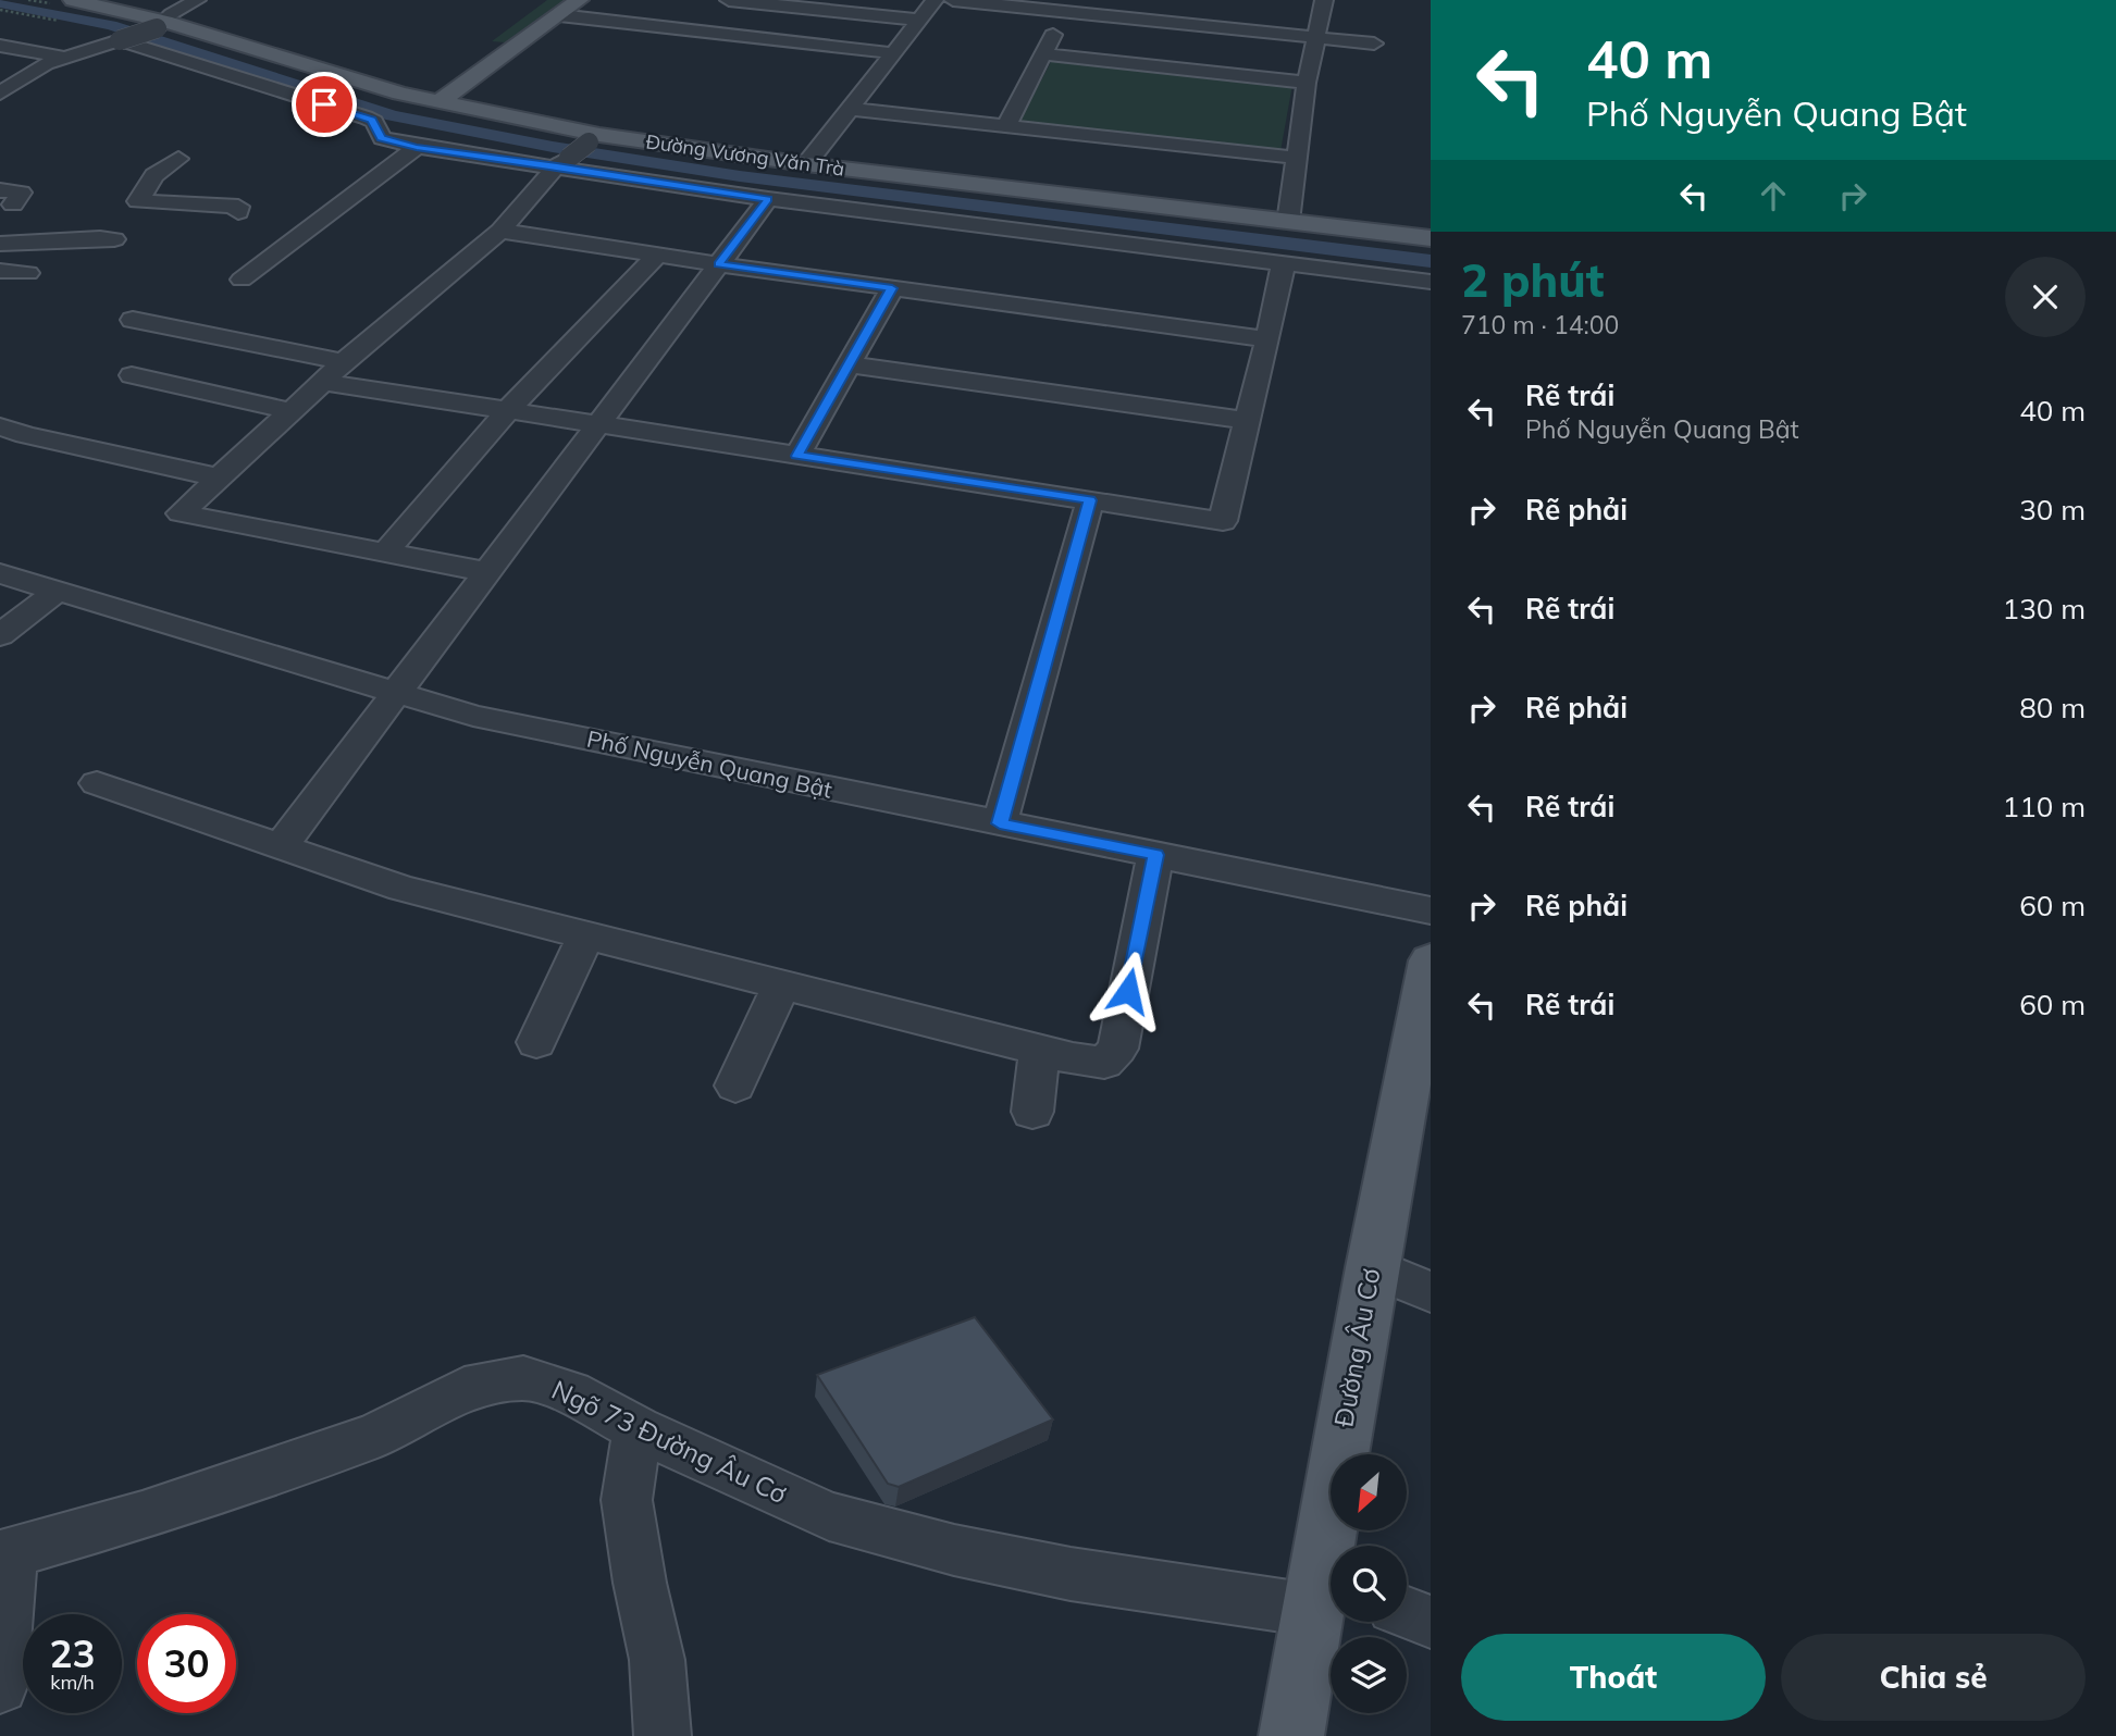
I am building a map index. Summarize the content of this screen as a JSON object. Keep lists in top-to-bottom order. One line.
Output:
{"streets":{"main road":["Đường Vương Văn Trà","Đường Âu Cơ"],"street":["Phố Nguyễn Quang Bật","Ngõ 73 Đường Âu Cơ"]},"crossings":[["Đường Âu Cơ","Ngõ 73 Đường Âu Cơ"]],"north":"bottom left","page":{"turn":["40 m","Phố Nguyễn Quang Bật"],"heading":["2 phút","710 m · 14:00"],"list":[{"name":"Rẽ trái","note":"Phố Nguyễn Quang Bật","value":"40 m"},{"name":"Rẽ phải","value":"30 m"},{"name":"Rẽ trái","value":"130 m"},{"name":"Rẽ phải","value":"80 m"},{"name":"Rẽ trái","value":"110 m"},{"name":"Rẽ phải","value":"60 m"},{"name":"Rẽ trái","value":"60 m"}],"speed":"23 km/h","limit":"30","buttons":["Thoát","Chia sẻ"]}}
